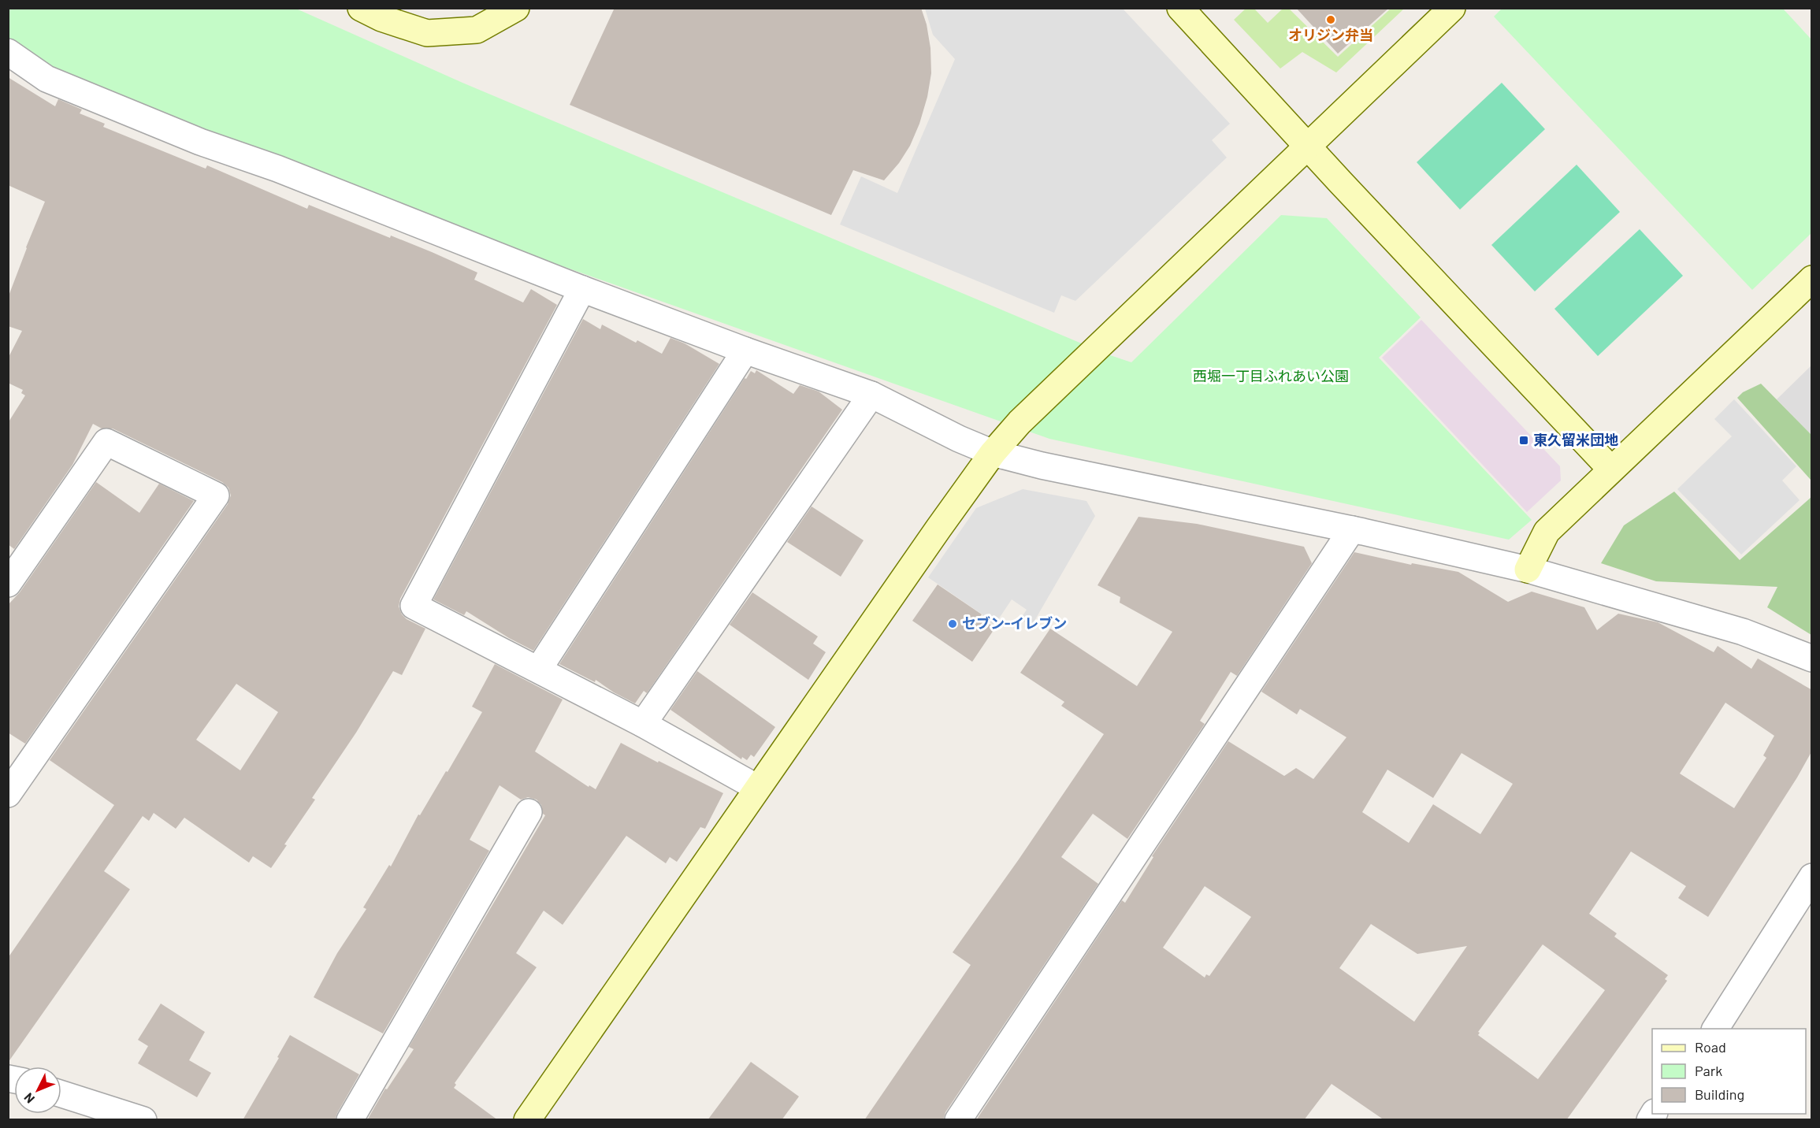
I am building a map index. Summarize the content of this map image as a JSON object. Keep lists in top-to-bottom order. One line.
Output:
{"parks":["西堀一丁目ふれあい公園"],"places":{"other":["オリジン弁当","セブン-イレブン"],"transit":["東久留米団地"]},"legend":["Road","Park","Building"],"north":"bottom left"}
